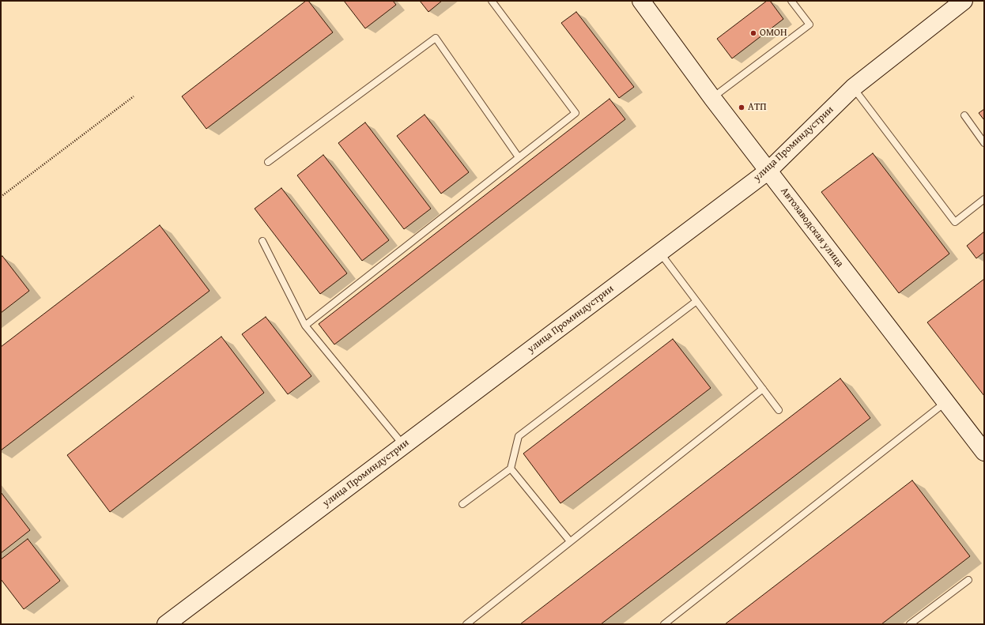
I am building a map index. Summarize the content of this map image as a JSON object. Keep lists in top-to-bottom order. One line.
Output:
{"streets":{"main road":["улица Проминдустрии","Автозаводская улица"]},"crossings":[["улица Проминдустрии","Автозаводская улица"]],"places":["ОМОН","АТП"]}
